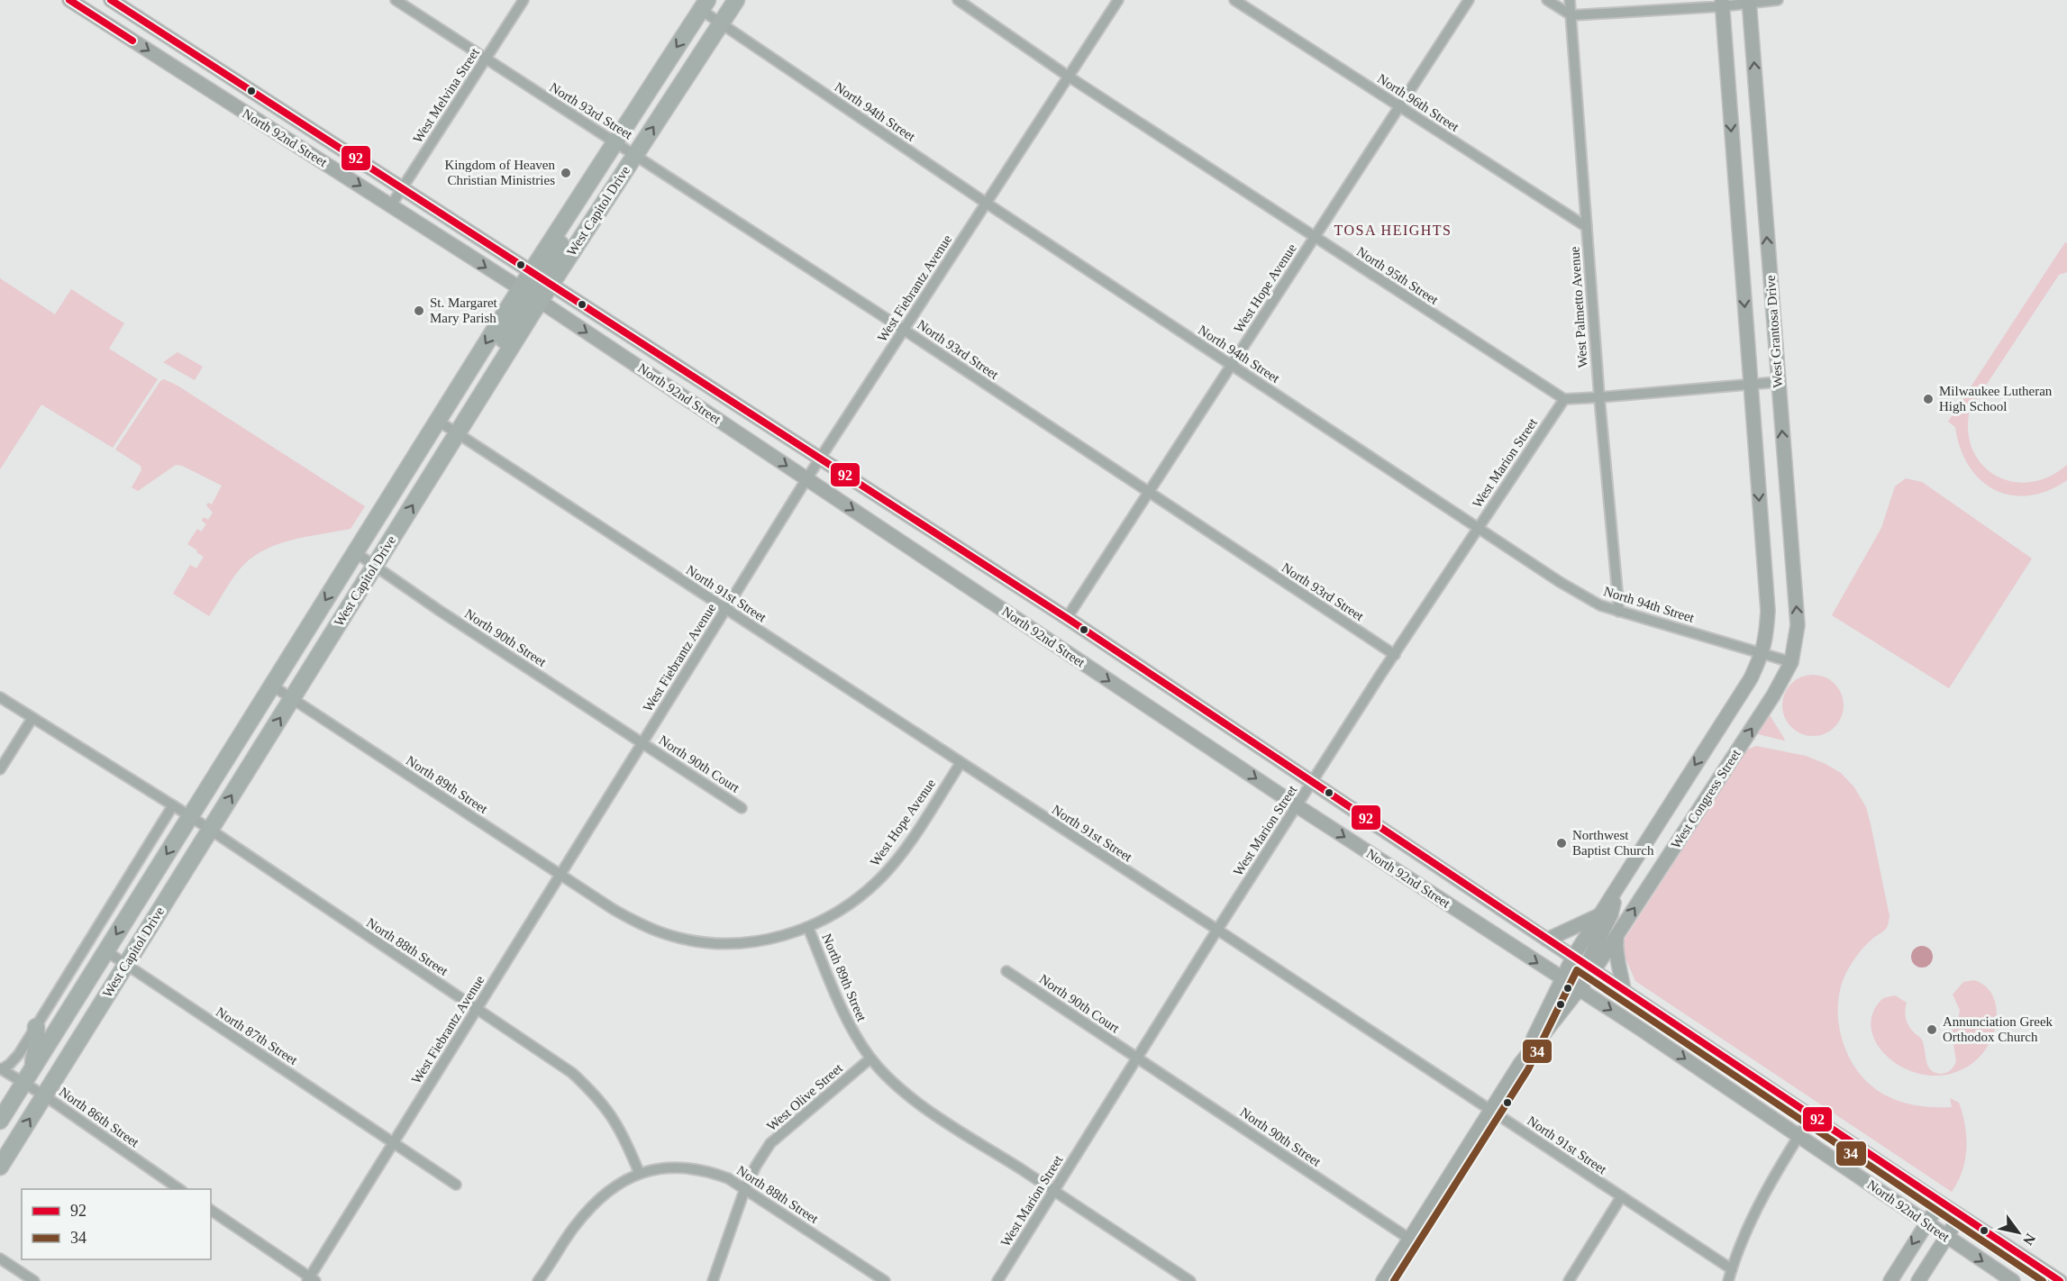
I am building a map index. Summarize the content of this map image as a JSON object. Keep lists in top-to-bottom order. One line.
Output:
{"streets":{"main road":["North 92nd Street","West Capitol Drive","West Grantosa Drive","West Congress Street"],"street":["West Melvina Street","North 96th Street","North 93rd Street","North 94th Street","North 95th Street","West Fiebrantz Avenue","West Hope Avenue","West Palmetto Avenue","West Marion Street","North 91st Street","North 90th Street","North 90th Court","North 89th Street","North 88th Street","North 87th Street","West Olive Street","North 86th Street"]},"crossings":[["West Melvina Street","North 93rd Street"],["West Melvina Street","North 92nd Street"],["North 96th Street","West Hope Avenue"],["North 96th Street","West Palmetto Avenue"],["North 93rd Street","West Capitol Drive"],["North 93rd Street","West Fiebrantz Avenue"],["North 93rd Street","West Hope Avenue"],["North 93rd Street","West Marion Street"],["North 94th Street","West Capitol Drive"],["North 94th Street","West Fiebrantz Avenue"],["North 94th Street","West Hope Avenue"],["North 94th Street","West Palmetto Avenue"],["North 94th Street","West Grantosa Drive"],["North 94th Street","West Marion Street"],["North 94th Street","West Congress Street"],["North 92nd Street","West Capitol Drive"],["North 92nd Street","West Fiebrantz Avenue"],["North 92nd Street","West Hope Avenue"],["North 92nd Street","West Marion Street"],["North 92nd Street","West Congress Street"],["West Capitol Drive","North 91st Street"],["West Capitol Drive","North 90th Street"],["West Capitol Drive","North 89th Street"],["West Capitol Drive","North 88th Street"],["West Capitol Drive","North 87th Street"],["West Capitol Drive","North 86th Street"],["North 95th Street","West Fiebrantz Avenue"],["North 95th Street","West Hope Avenue"],["North 95th Street","West Marion Street"],["West Fiebrantz Avenue","North 91st Street"],["West Fiebrantz Avenue","North 90th Street"],["West Fiebrantz Avenue","North 90th Court"],["West Fiebrantz Avenue","North 89th Street"],["West Fiebrantz Avenue","North 88th Street"],["West Fiebrantz Avenue","North 87th Street"],["West Hope Avenue","North 91st Street"],["West Hope Avenue","North 89th Street"],["West Grantosa Drive","West Congress Street"],["West Marion Street","North 91st Street"],["West Marion Street","North 90th Street"],["West Marion Street","North 90th Court"],["West Marion Street","North 89th Street"],["North 91st Street","West Congress Street"],["North 90th Street","North 90th Court"],["North 90th Street","West Congress Street"],["North 89th Street","West Olive Street"],["North 88th Street","West Olive Street"]],"districts":["TOSA HEIGHTS"],"places":["Kingdom of Heaven Christian Ministries","St. Margaret Mary Parish","Milwaukee Lutheran High School","Northwest Baptist Church","Annunciation Greek Orthodox Church"],"lines":["transit line 92","transit line 34"],"legend":["92","34"],"north":"bottom right"}
